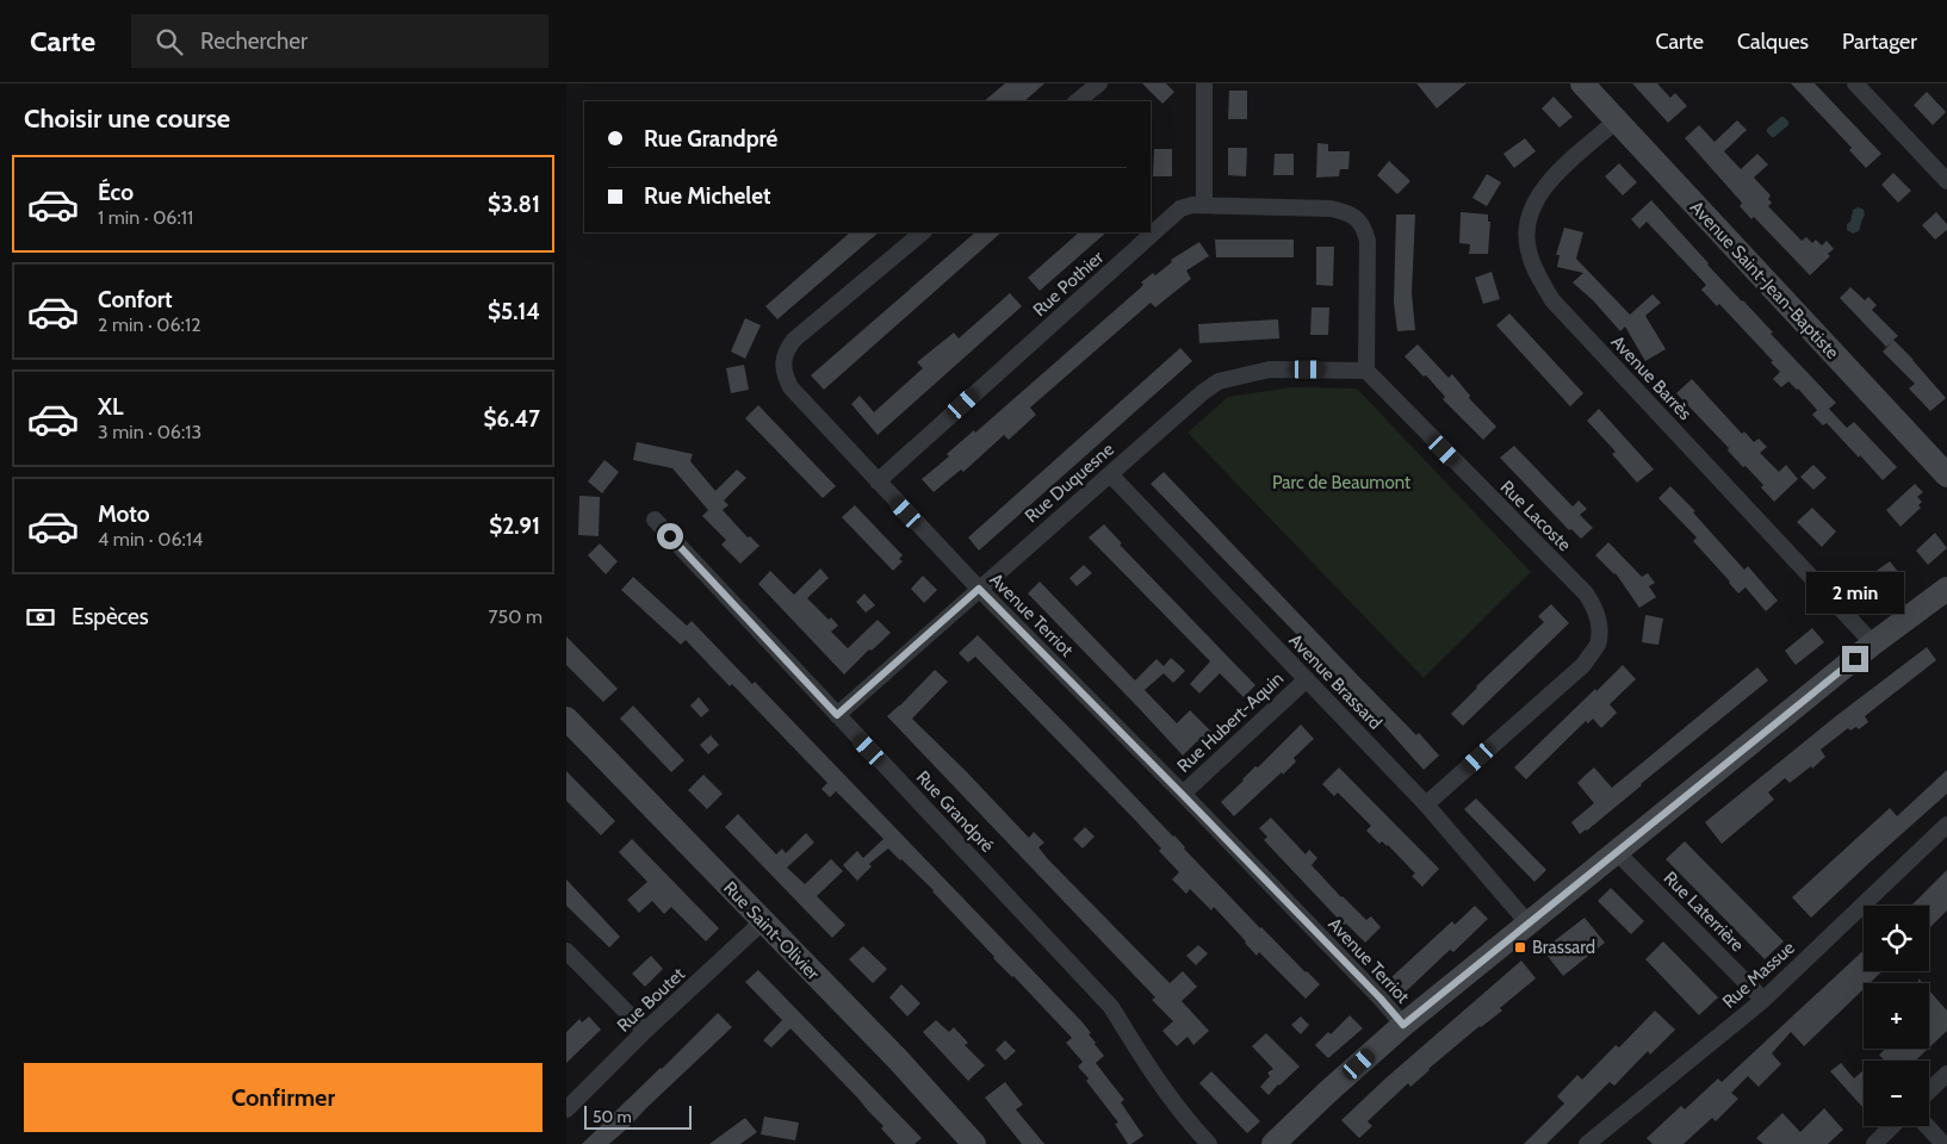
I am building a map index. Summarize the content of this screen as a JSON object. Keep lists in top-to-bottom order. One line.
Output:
{"streets":{"street":["Avenue Saint-Jean-Baptiste","Rue Pothier","Avenue Barrès","Rue Duquesne","Rue Lacoste","Avenue Terriot","Avenue Brassard","Rue Hubert-Aquin","Rue Grandpré","Rue Laterrière","Rue Saint-Olivier","Rue Massue","Rue Boutet"]},"crossings":[["Avenue Saint-Jean-Baptiste","Avenue Barrès"],["Rue Pothier","Rue Duquesne"],["Rue Pothier","Rue Lacoste"],["Rue Pothier","Avenue Terriot"],["Rue Duquesne","Rue Lacoste"],["Rue Duquesne","Avenue Terriot"],["Rue Duquesne","Avenue Brassard"],["Rue Duquesne","Rue Grandpré"],["Rue Lacoste","Avenue Brassard"],["Avenue Terriot","Rue Hubert-Aquin"],["Avenue Brassard","Rue Hubert-Aquin"],["Rue Laterrière","Rue Massue"],["Rue Saint-Olivier","Rue Boutet"]],"parks":["Parc de Beaumont"],"places":{"transit":["Brassard"]},"scale_bar":"50 m","page":{"header":"Carte","search":"Rechercher","nav":["Carte","Calques","Partager"],"heading":"Choisir une course","banner":["Rue Grandpré","Rue Michelet"],"list":[{"name":"Éco","note":"1 min · 06:11","value":"$3.81"},{"name":"Confort","note":"2 min · 06:12","value":"$5.14"},{"name":"XL","note":"3 min · 06:13","value":"$6.47"},{"name":"Moto","note":"4 min · 06:14","value":"$2.91"}],"bubble":"2 min","pay":["Espèces","750 m"],"map_buttons":["+","−"],"buttons":"Confirmer","scale":"50 m"}}
